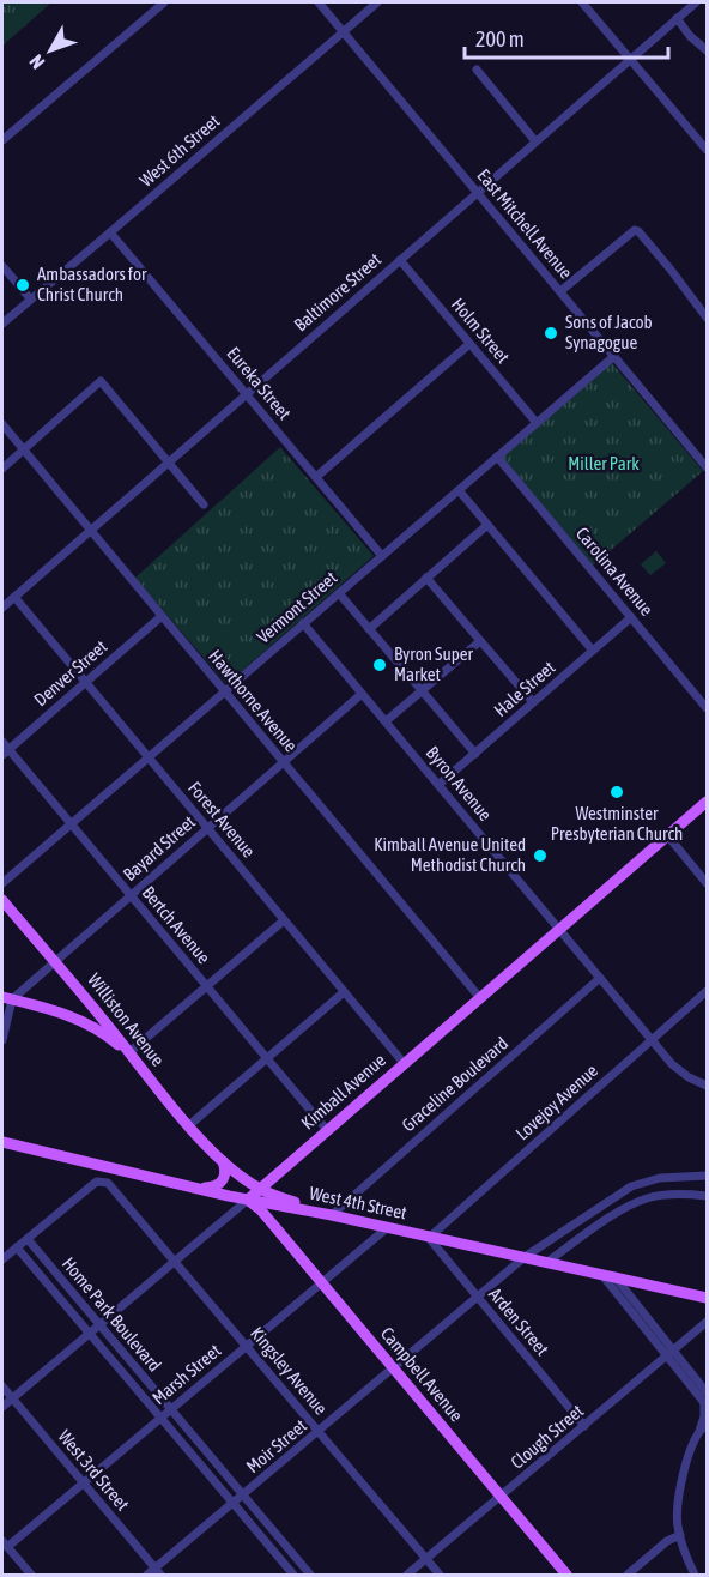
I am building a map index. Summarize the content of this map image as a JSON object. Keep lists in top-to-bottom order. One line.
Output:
{"streets":{"main road":["Williston Avenue","Kimball Avenue","West 4th Street","Campbell Avenue"],"street":["West 6th Street","East Mitchell Avenue","Baltimore Street","Holm Street","Eureka Street","Carolina Avenue","Vermont Street","Denver Street","Hale Street","Hawthorne Avenue","Byron Avenue","Forest Avenue","Bayard Street","Bertch Avenue","Graceline Boulevard","Lovejoy Avenue","Home Park Boulevard","Arden Street","Kingsley Avenue","Marsh Street","Clough Street","Moir Street","West 3rd Street"]},"crossings":[["West 6th Street","East Mitchell Avenue"],["West 6th Street","Eureka Street"],["East Mitchell Avenue","Baltimore Street"],["East Mitchell Avenue","Vermont Street"],["Baltimore Street","Holm Street"],["Baltimore Street","Eureka Street"],["Baltimore Street","Hawthorne Avenue"],["Baltimore Street","Forest Avenue"],["Holm Street","Vermont Street"],["Eureka Street","Vermont Street"],["Carolina Avenue","Vermont Street"],["Carolina Avenue","Hale Street"],["Vermont Street","Hawthorne Avenue"],["Vermont Street","Byron Avenue"],["Vermont Street","Forest Avenue"],["Vermont Street","Bertch Avenue"],["Denver Street","Hawthorne Avenue"],["Denver Street","Forest Avenue"],["Denver Street","Bertch Avenue"],["Hale Street","Byron Avenue"],["Hawthorne Avenue","Bayard Street"],["Hawthorne Avenue","Kimball Avenue"],["Byron Avenue","Bayard Street"],["Byron Avenue","Graceline Boulevard"],["Byron Avenue","Kimball Avenue"],["Byron Avenue","Lovejoy Avenue"],["Forest Avenue","Bayard Street"],["Forest Avenue","Kimball Avenue"],["Bayard Street","Bertch Avenue"],["Bayard Street","Williston Avenue"],["Bertch Avenue","Kimball Avenue"],["Williston Avenue","Graceline Boulevard"],["Williston Avenue","Kimball Avenue"],["Williston Avenue","West 4th Street"],["Graceline Boulevard","West 4th Street"],["Kimball Avenue","West 4th Street"],["Kimball Avenue","Home Park Boulevard"],["Kimball Avenue","Kingsley Avenue"],["Kimball Avenue","Campbell Avenue"],["Kimball Avenue","West 3rd Street"],["Lovejoy Avenue","West 4th Street"],["Lovejoy Avenue","Arden Street"],["West 4th Street","Arden Street"],["West 4th Street","Marsh Street"],["West 4th Street","Campbell Avenue"],["West 4th Street","Moir Street"],["Home Park Boulevard","Kingsley Avenue"],["Home Park Boulevard","Marsh Street"],["Home Park Boulevard","Moir Street"],["Arden Street","Clough Street"],["Arden Street","Moir Street"],["Kingsley Avenue","Marsh Street"],["Kingsley Avenue","Clough Street"],["Kingsley Avenue","Moir Street"],["Marsh Street","Campbell Avenue"],["Marsh Street","West 3rd Street"],["Campbell Avenue","Clough Street"],["Campbell Avenue","Moir Street"],["Moir Street","West 3rd Street"]],"parks":["Miller Park"],"places":["Ambassadors for Christ Church","Sons of Jacob Synagogue","Byron Super Market","Westminster Presbyterian Church","Kimball Avenue United Methodist Church"],"scale_bar":"200 m","north":"bottom left"}
